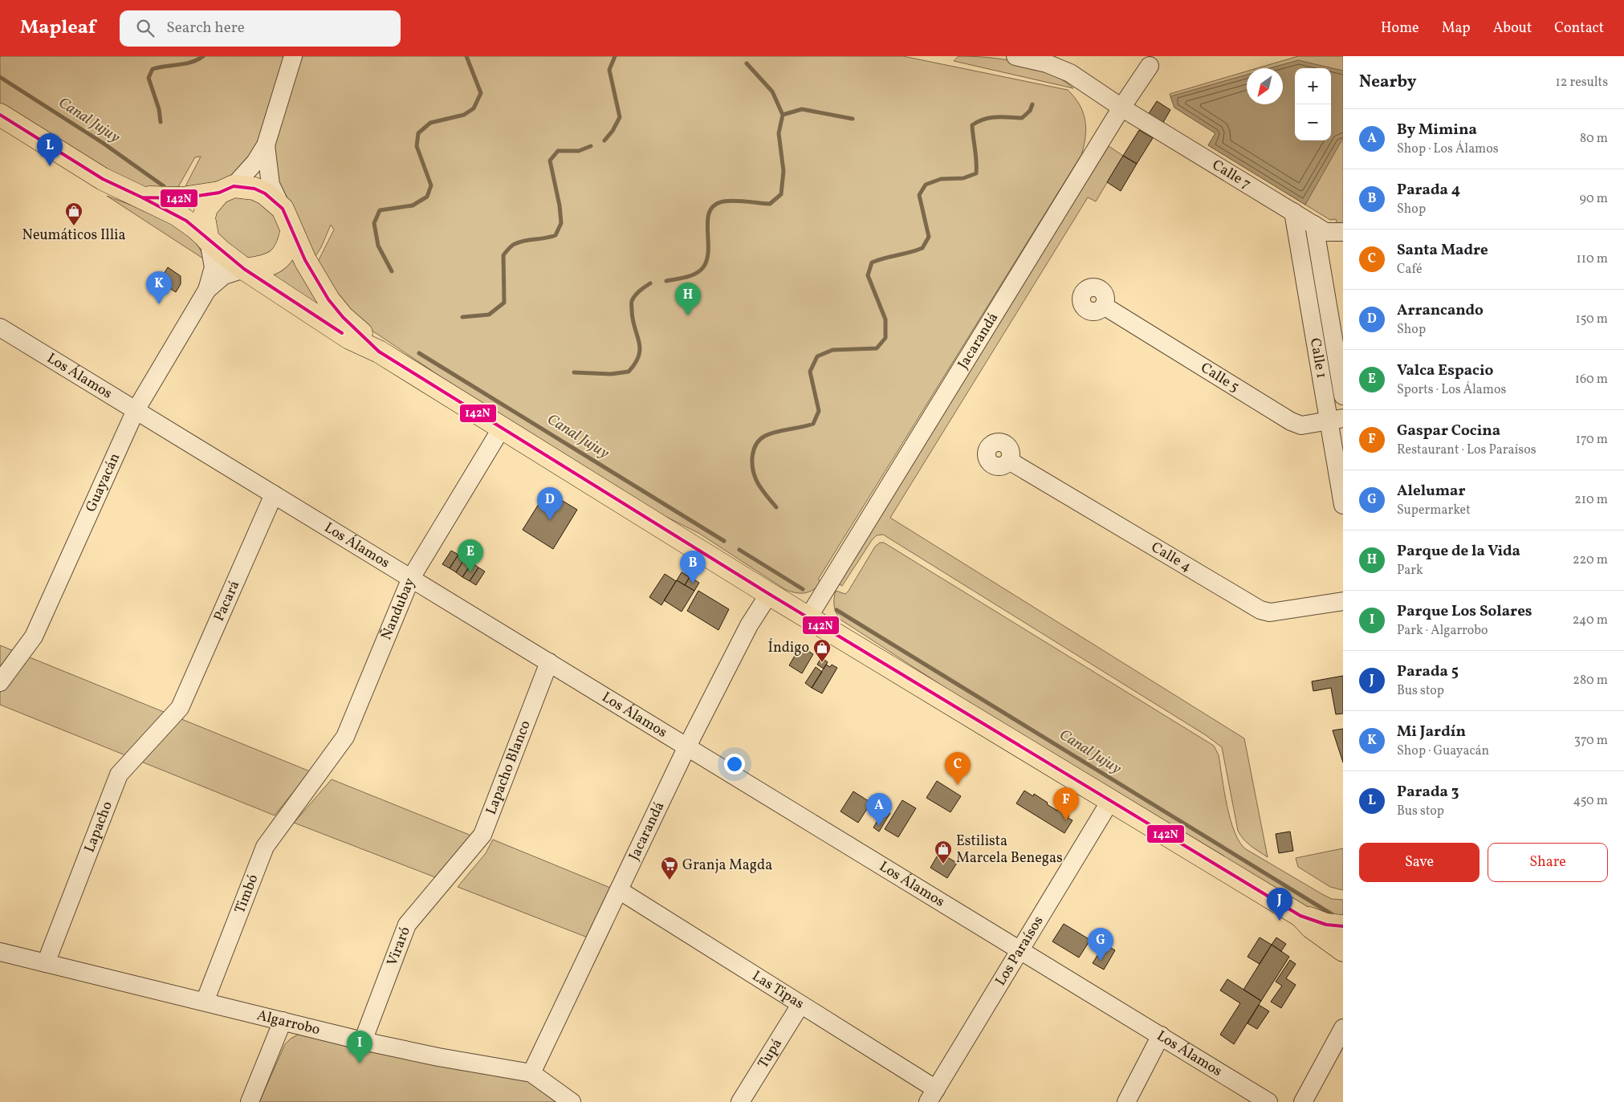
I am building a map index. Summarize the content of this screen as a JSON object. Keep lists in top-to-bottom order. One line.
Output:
{"streets":{"street":["Calle 7","Jacarandá","Calle 1","Los Álamos","Calle 5","Guayacán","Calle 4","Pacará","Ñandubay","Lapacho Blanco","Lapacho","Timbó","Viraró","Los Paraísos","Las Tipas","Algarrobo","Tupá"]},"crossings":[["Calle 7","Jacarandá"],["Calle 7","Calle 1"],["Jacarandá","Los Álamos"],["Jacarandá","Las Tipas"],["Jacarandá","Algarrobo"],["Calle 1","Calle 5"],["Los Álamos","Guayacán"],["Los Álamos","Pacará"],["Los Álamos","Ñandubay"],["Los Álamos","Lapacho Blanco"],["Los Álamos","Los Paraísos"],["Pacará","Lapacho"],["Ñandubay","Timbó"],["Lapacho Blanco","Viraró"],["Lapacho","Algarrobo"],["Timbó","Algarrobo"],["Viraró","Algarrobo"],["Los Paraísos","Las Tipas"],["Las Tipas","Tupá"]],"water":["Canal Jujuy"],"places":{"shop":["Neumáticos Illia","Índigo","Estilista Marcela Benegas"],"supermarket":["Granja Magda"]},"lines":["transit line 142N"],"north":"bottom left","page":{"header":"Mapleaf","search":"Search here","nav":["Home","Map","About","Contact"],"heading":["Nearby","12 results"],"map_buttons":["+","−"],"list":[{"mark":"A","name":"By Mimina","note":"Shop · Los Álamos","value":"80 m"},{"mark":"B","name":"Parada 4","note":"Shop","value":"90 m"},{"mark":"C","name":"Santa Madre","note":"Café","value":"110 m"},{"mark":"D","name":"Arrancando","note":"Shop","value":"150 m"},{"mark":"E","name":"Valca Espacio","note":"Sports · Los Álamos","value":"160 m"},{"mark":"F","name":"Gaspar Cocina","note":"Restaurant · Los Paraísos","value":"170 m"},{"mark":"G","name":"Alelumar","note":"Supermarket","value":"210 m"},{"mark":"H","name":"Parque de la Vida","note":"Park","value":"220 m"},{"mark":"I","name":"Parque Los Solares","note":"Park · Algarrobo","value":"240 m"},{"mark":"J","name":"Parada 5","note":"Bus stop","value":"280 m"},{"mark":"K","name":"Mi Jardín","note":"Shop · Guayacán","value":"370 m"},{"mark":"L","name":"Parada 3","note":"Bus stop","value":"450 m"}],"pins":["L","K","H","D","E","B","C","F","A","J","G","I"],"buttons":["Save","Share"]}}
